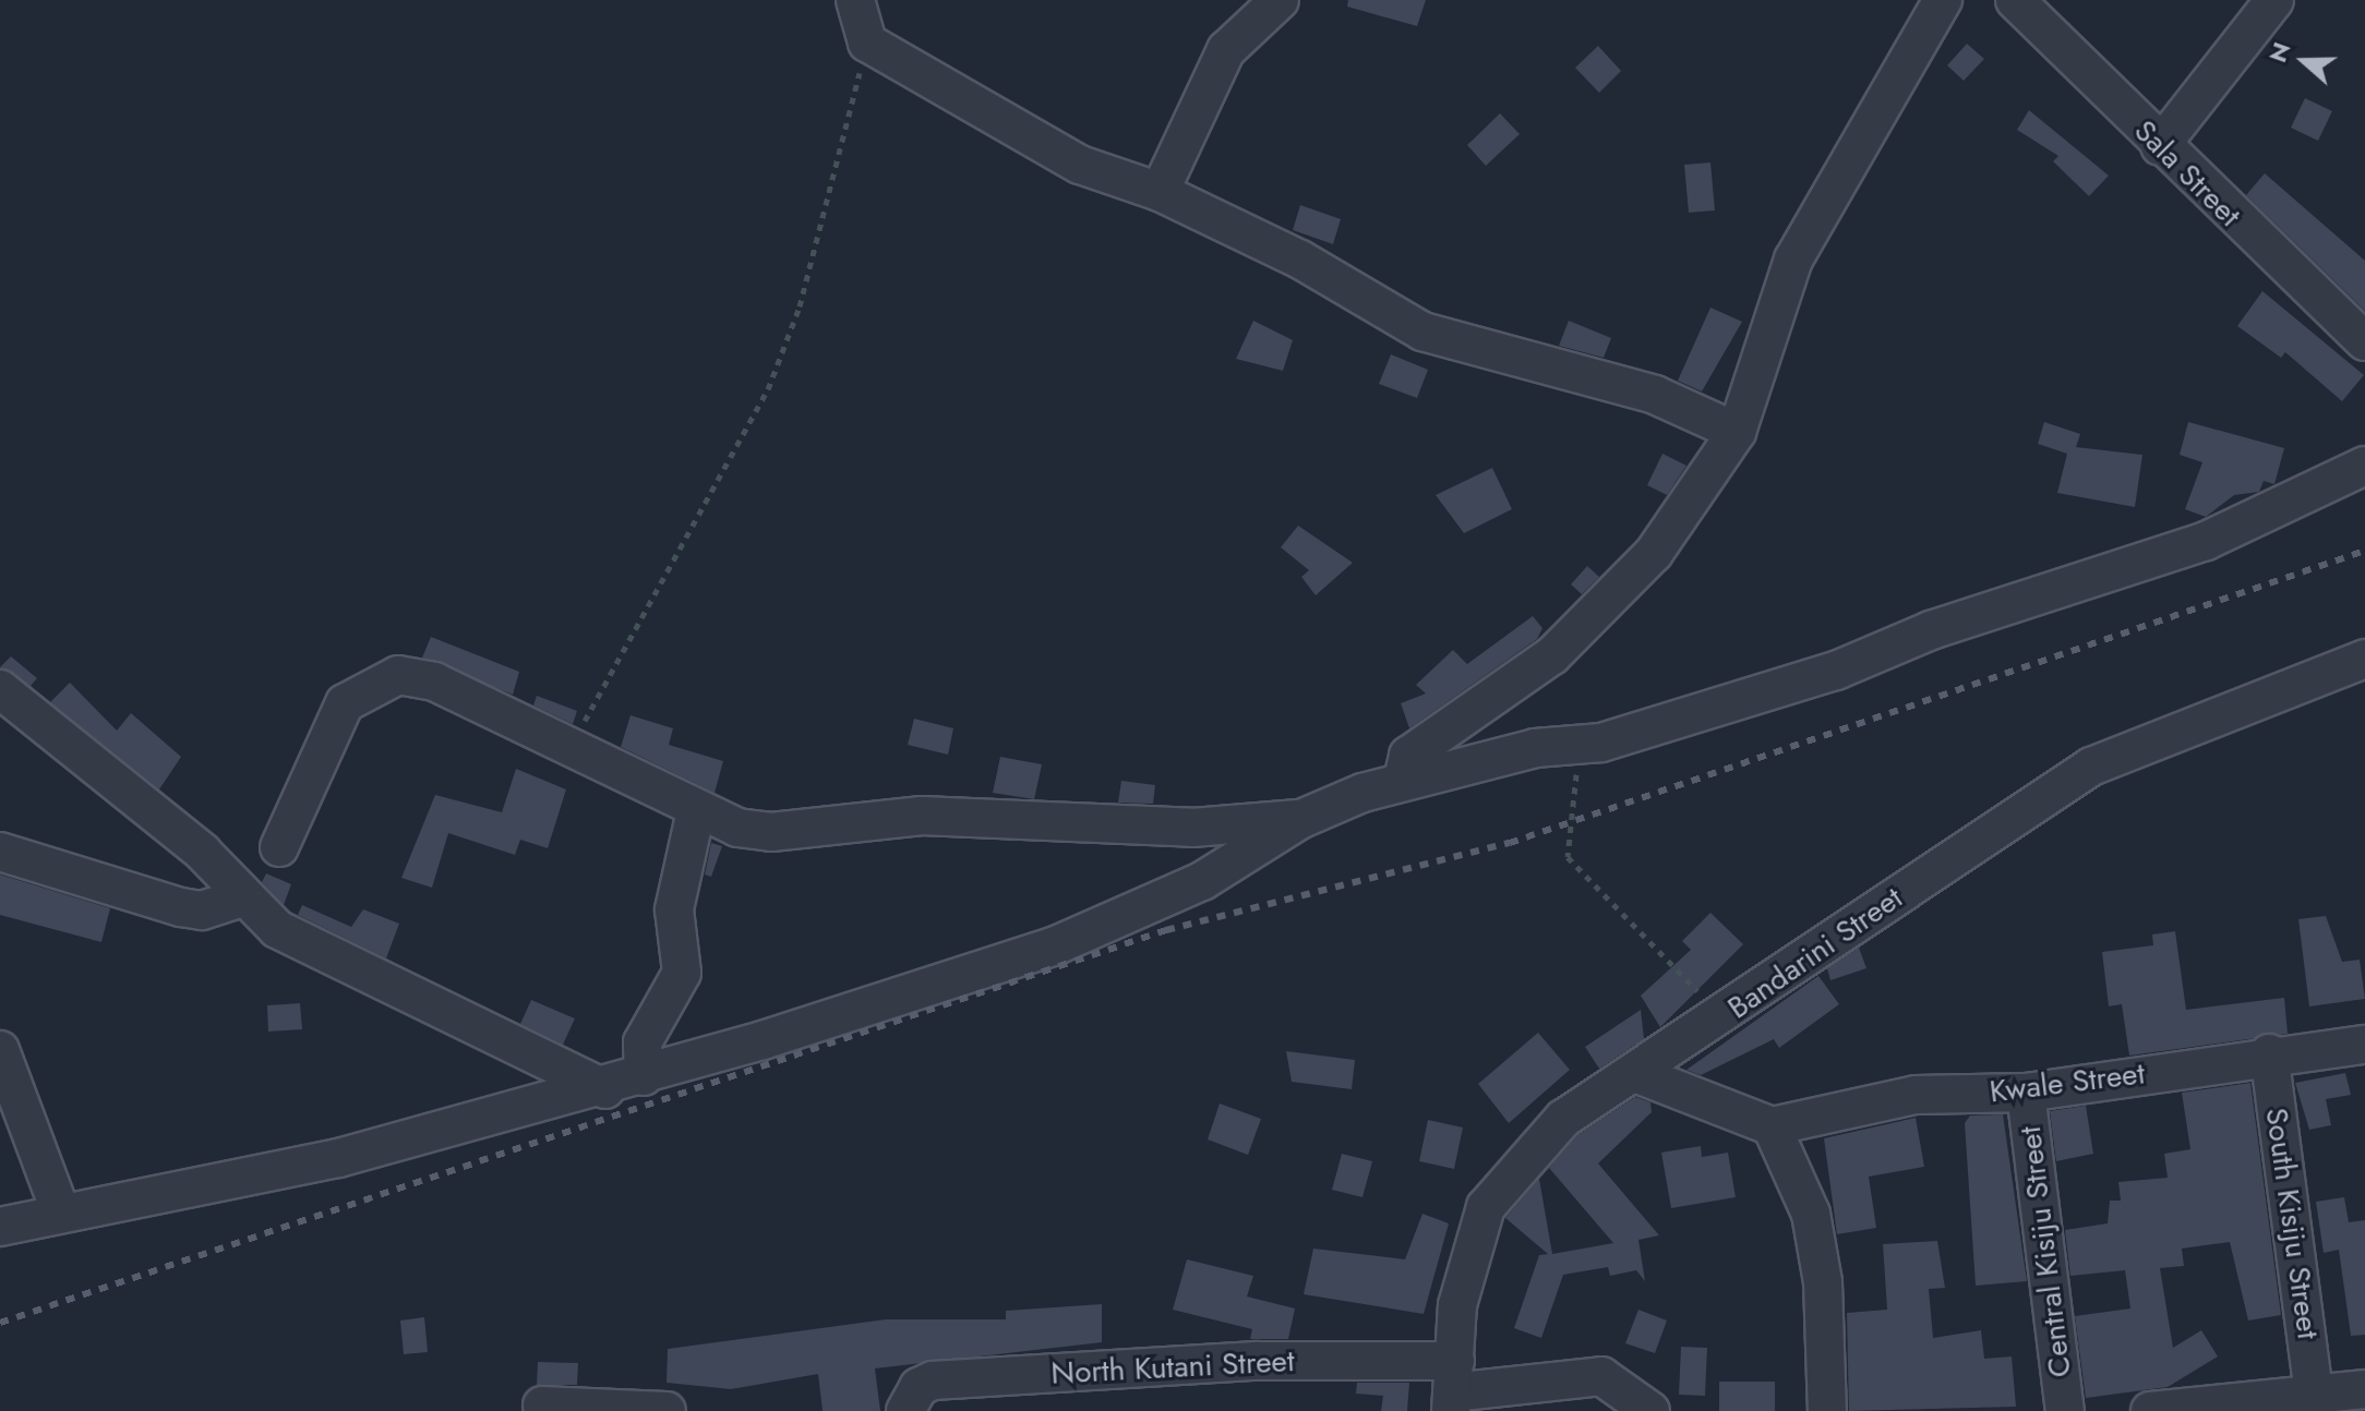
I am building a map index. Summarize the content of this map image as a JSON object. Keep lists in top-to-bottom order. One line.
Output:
{"streets":{"street":["Sala Street","Bandarini Street","Kwale Street","South Kisiju Street","Central Kisiju Street","North Kutani Street"]},"crossings":[["Bandarini Street","North Kutani Street"],["Kwale Street","South Kisiju Street"],["Kwale Street","Central Kisiju Street"]],"north":"left"}
